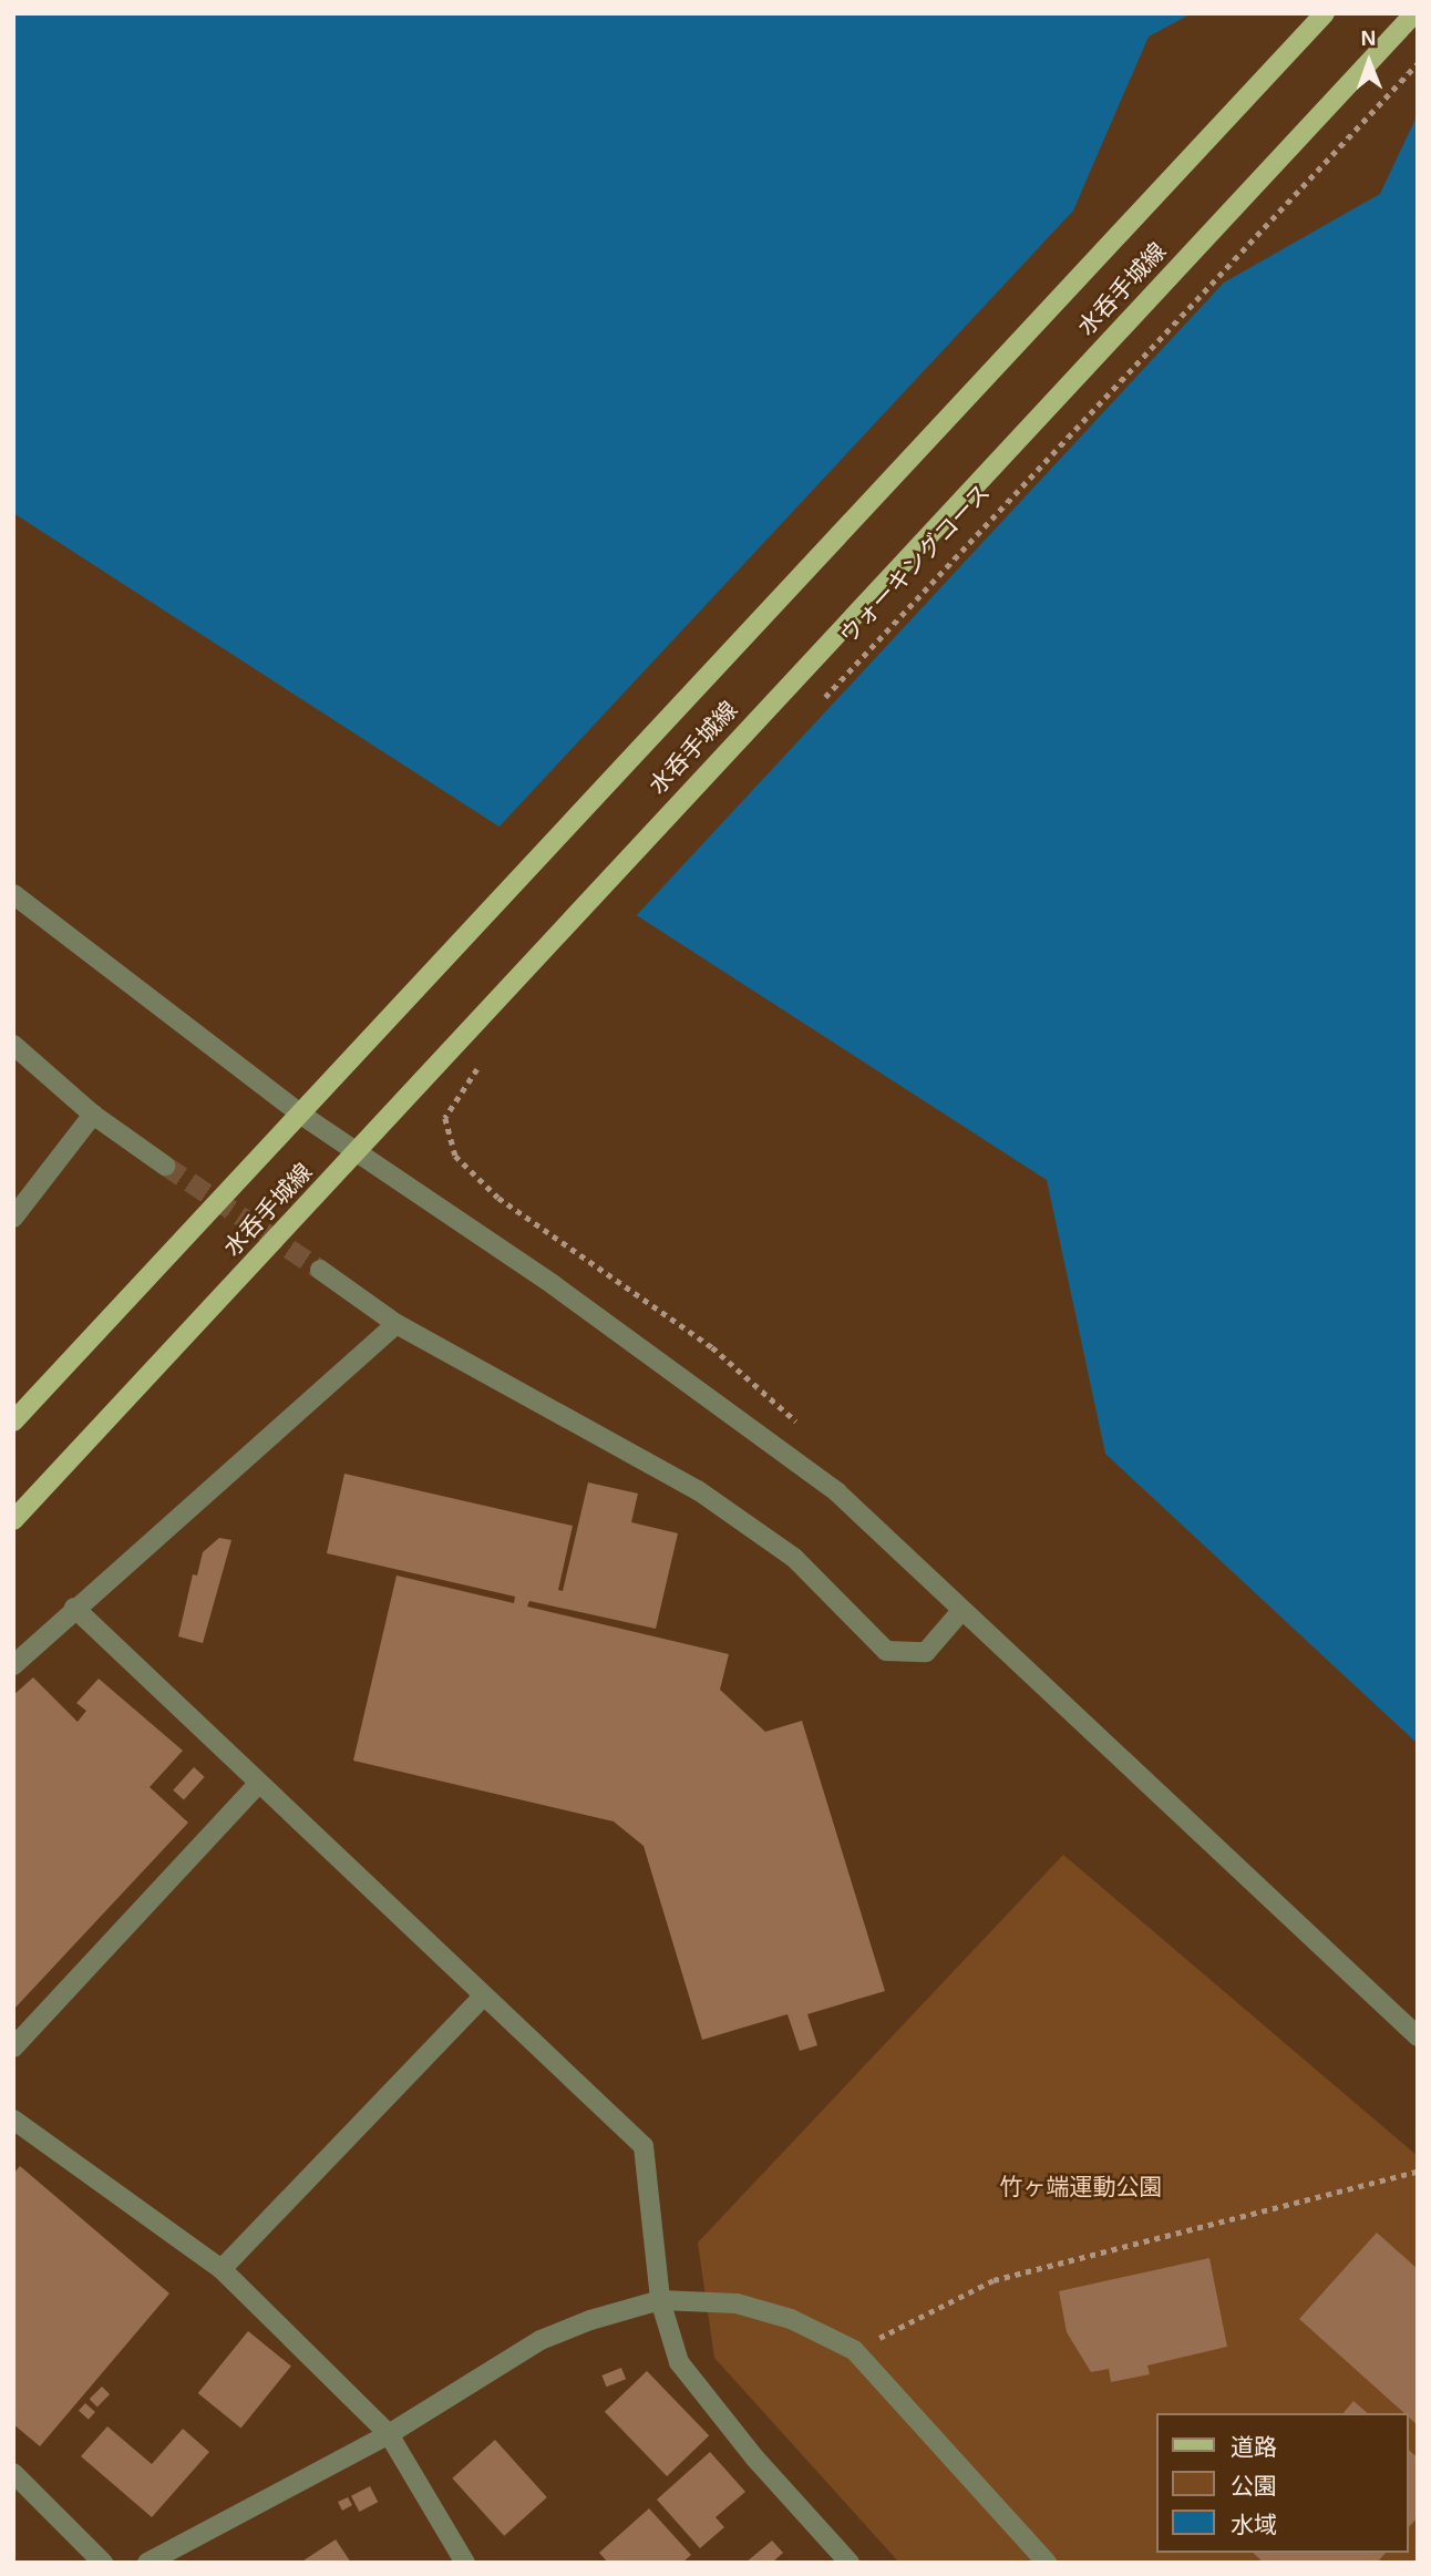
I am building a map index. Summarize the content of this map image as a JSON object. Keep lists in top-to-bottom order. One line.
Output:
{"streets":{"main road":["水呑手城線"],"path":["ウォーキングコース"]},"parks":["竹ヶ端運動公園"],"legend":["道路","公園","水域"],"north":"top"}
